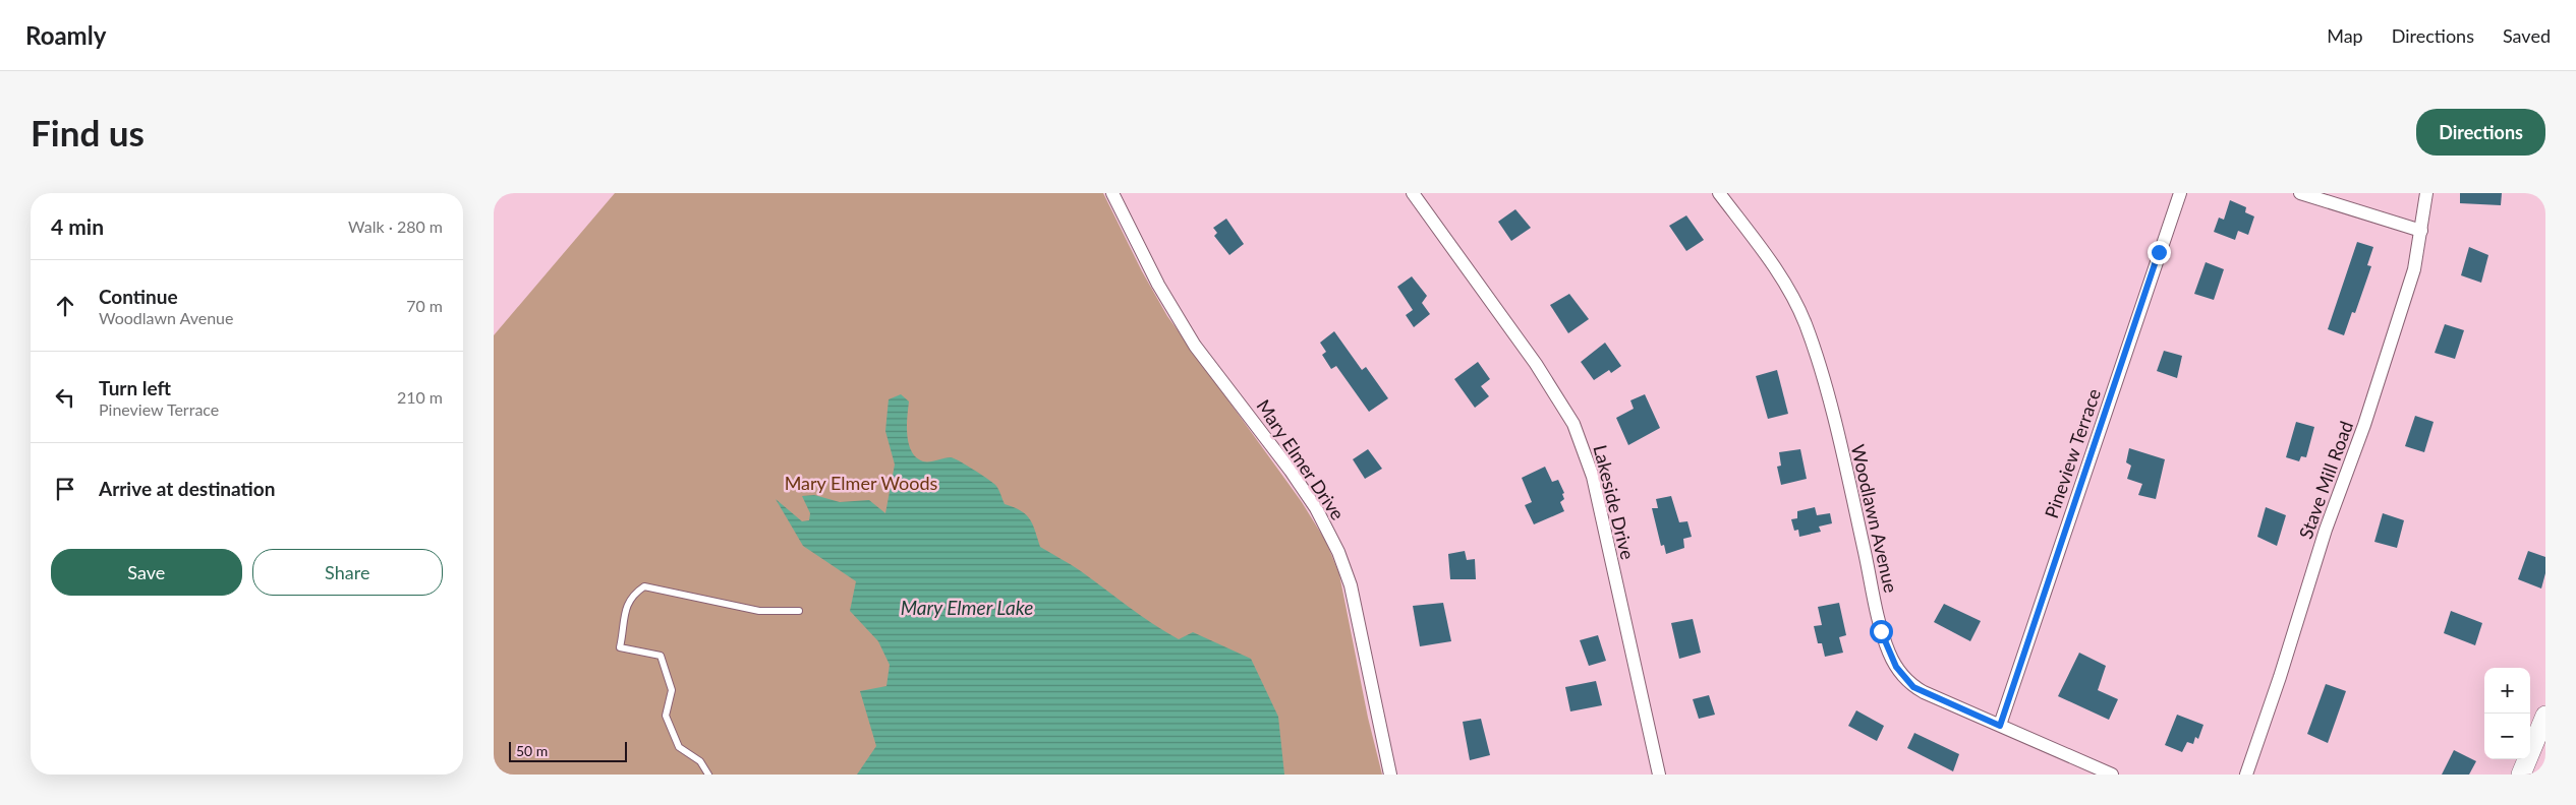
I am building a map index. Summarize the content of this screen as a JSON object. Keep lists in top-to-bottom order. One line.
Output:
{"streets":{"street":["Pineview Terrace","Mary Elmer Drive","Stave Mill Road","Lakeside Drive","Woodlawn Avenue"]},"crossings":[["Pineview Terrace","Woodlawn Avenue"]],"water":["Mary Elmer Lake"],"parks":["Mary Elmer Woods"],"scale_bar":"50 m","page":{"header":"Roamly","nav":["Map","Directions","Saved"],"buttons":["Directions",["Save","Share"]],"title":"Find us","heading":["4 min","Walk · 280 m"],"list":[["Continue","Woodlawn Avenue","70 m"],["Turn left","Pineview Terrace","210 m"],"Arrive at destination"],"map_buttons":["+","−"],"scale":"50 m"}}
